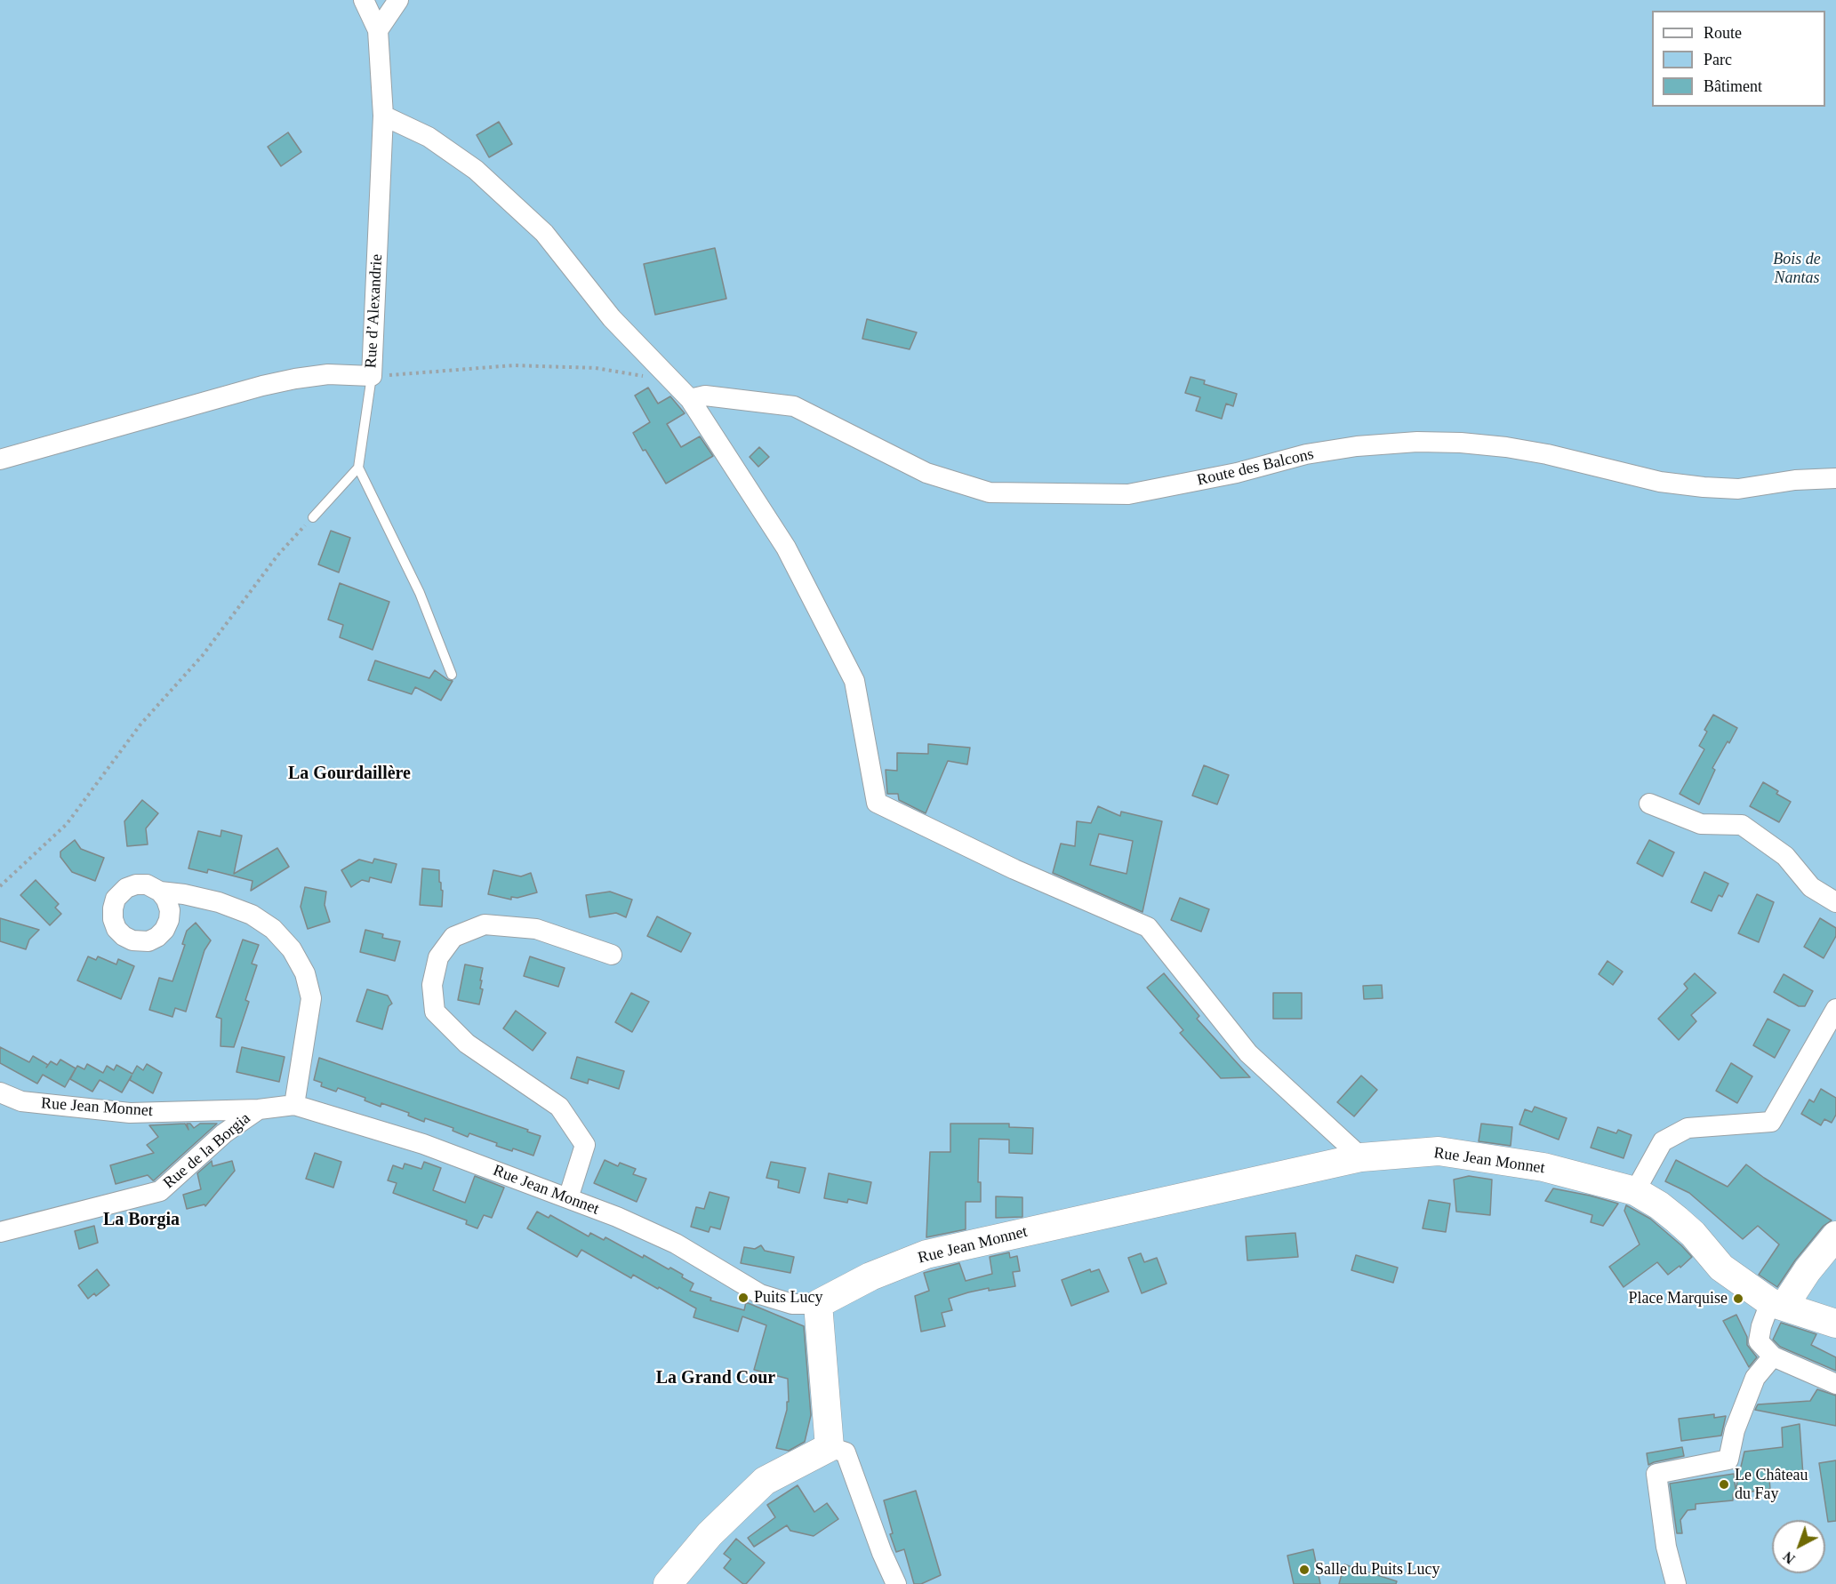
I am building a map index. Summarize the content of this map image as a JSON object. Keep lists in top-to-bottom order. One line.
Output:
{"streets":{"street":["Rue d’Alexandrie","Route des Balcons","Rue Jean Monnet","Rue de la Borgia"]},"crossings":[["Rue Jean Monnet","Rue de la Borgia"]],"districts":["La Gourdaillère","La Borgia","La Grand Cour"],"parks":["Bois de Nantas"],"places":["Puits Lucy","Place Marquise","Le Château du Fay","Salle du Puits Lucy"],"legend":["Route","Parc","Bâtiment"],"north":"bottom left"}
